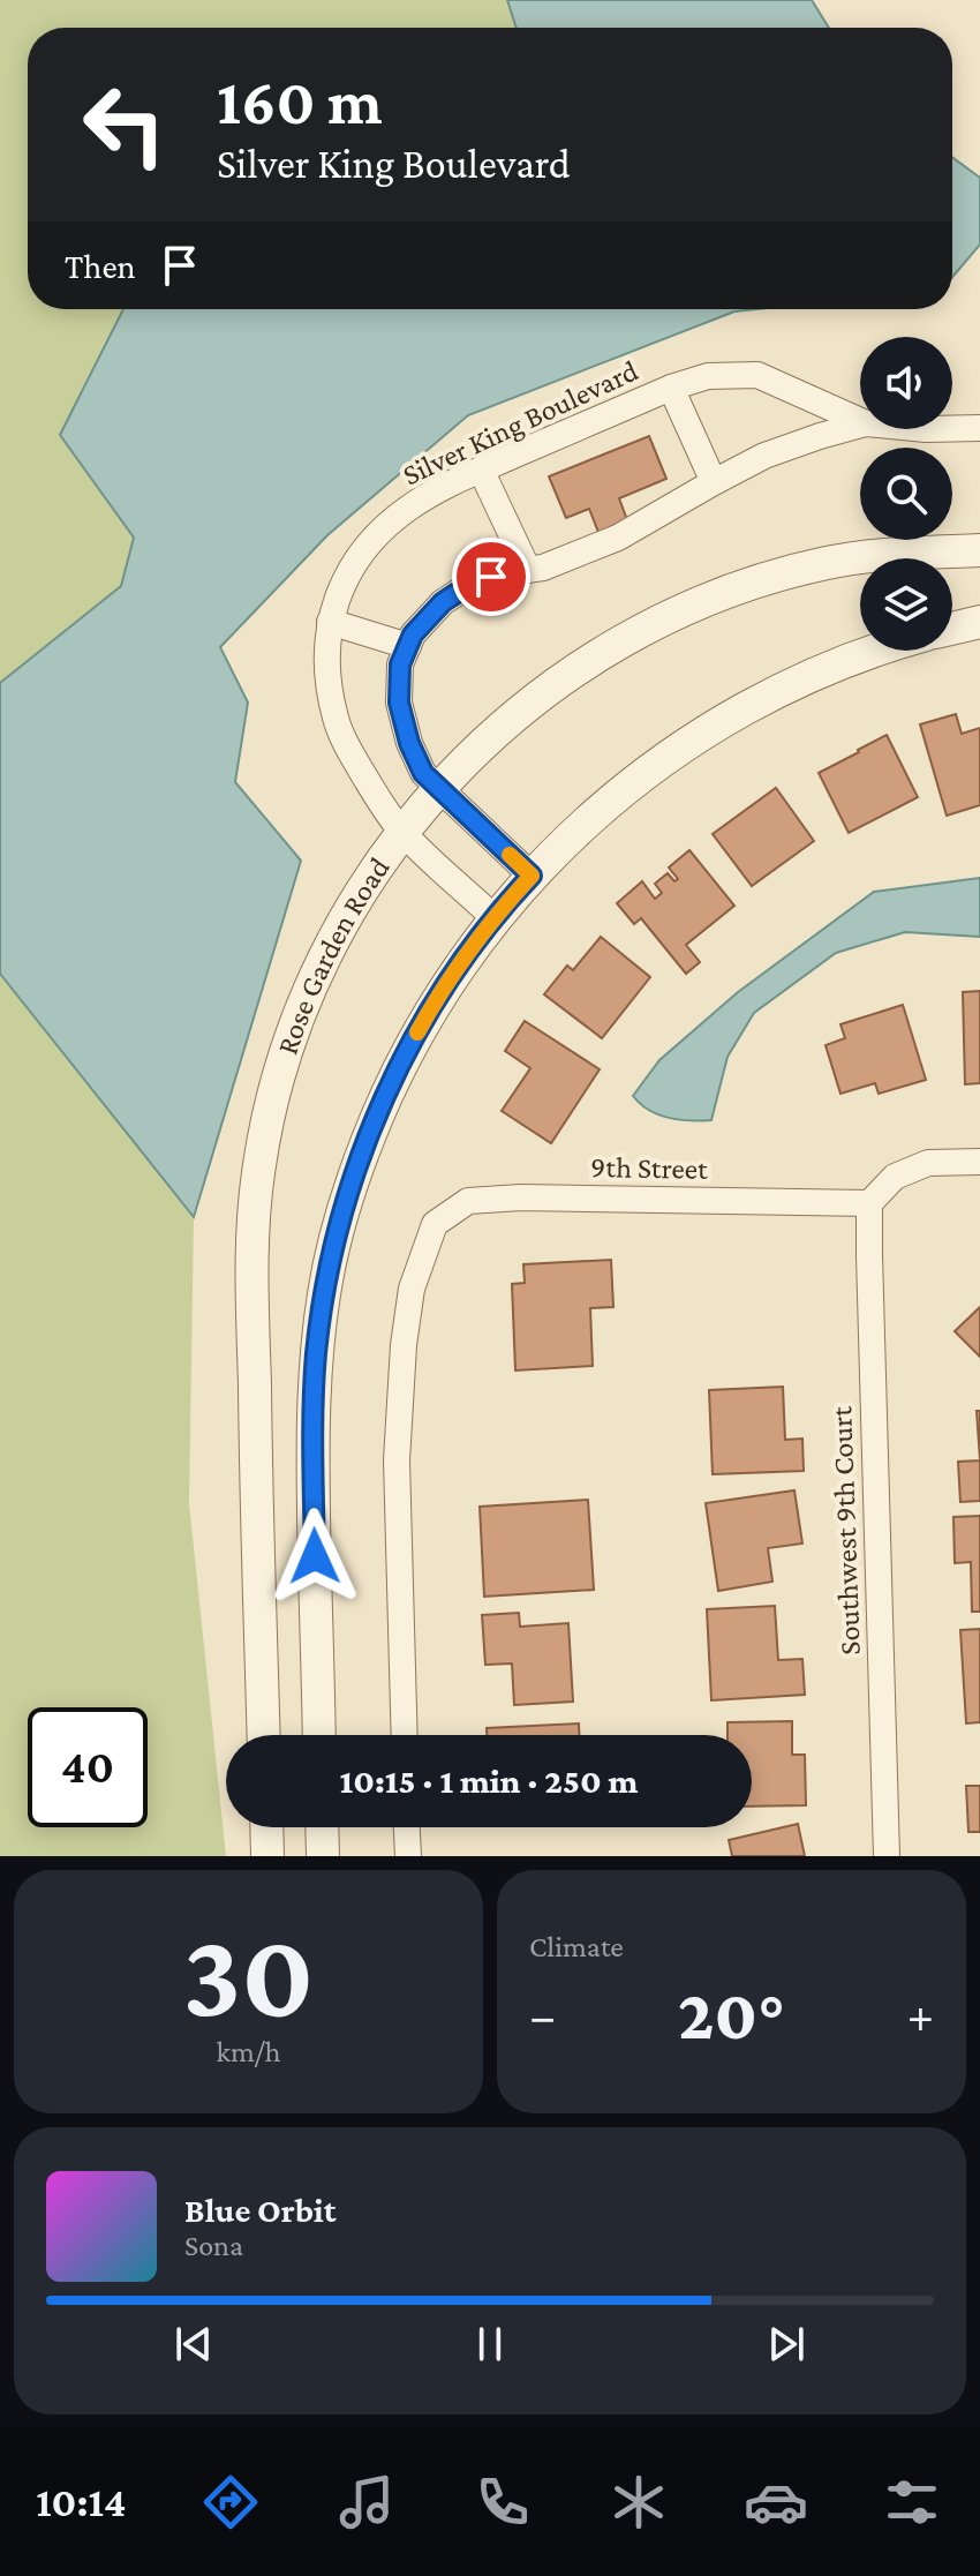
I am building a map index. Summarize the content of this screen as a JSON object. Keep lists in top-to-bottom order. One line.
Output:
{"streets":{"street":["Silver King Boulevard","Rose Garden Road","9th Street","Southwest 9th Court"]},"crossings":[["Silver King Boulevard","Rose Garden Road"],["9th Street","Southwest 9th Court"]],"page":{"turn":["160 m","Silver King Boulevard"],"then":"Then","limit":"40","trip":"10:15 · 1 min · 250 m","tile":[["30","km/h"],"Climate"],"heat":["−","20°","+"],"song":["Blue Orbit","Sona"],"tabs":"10:14"}}
